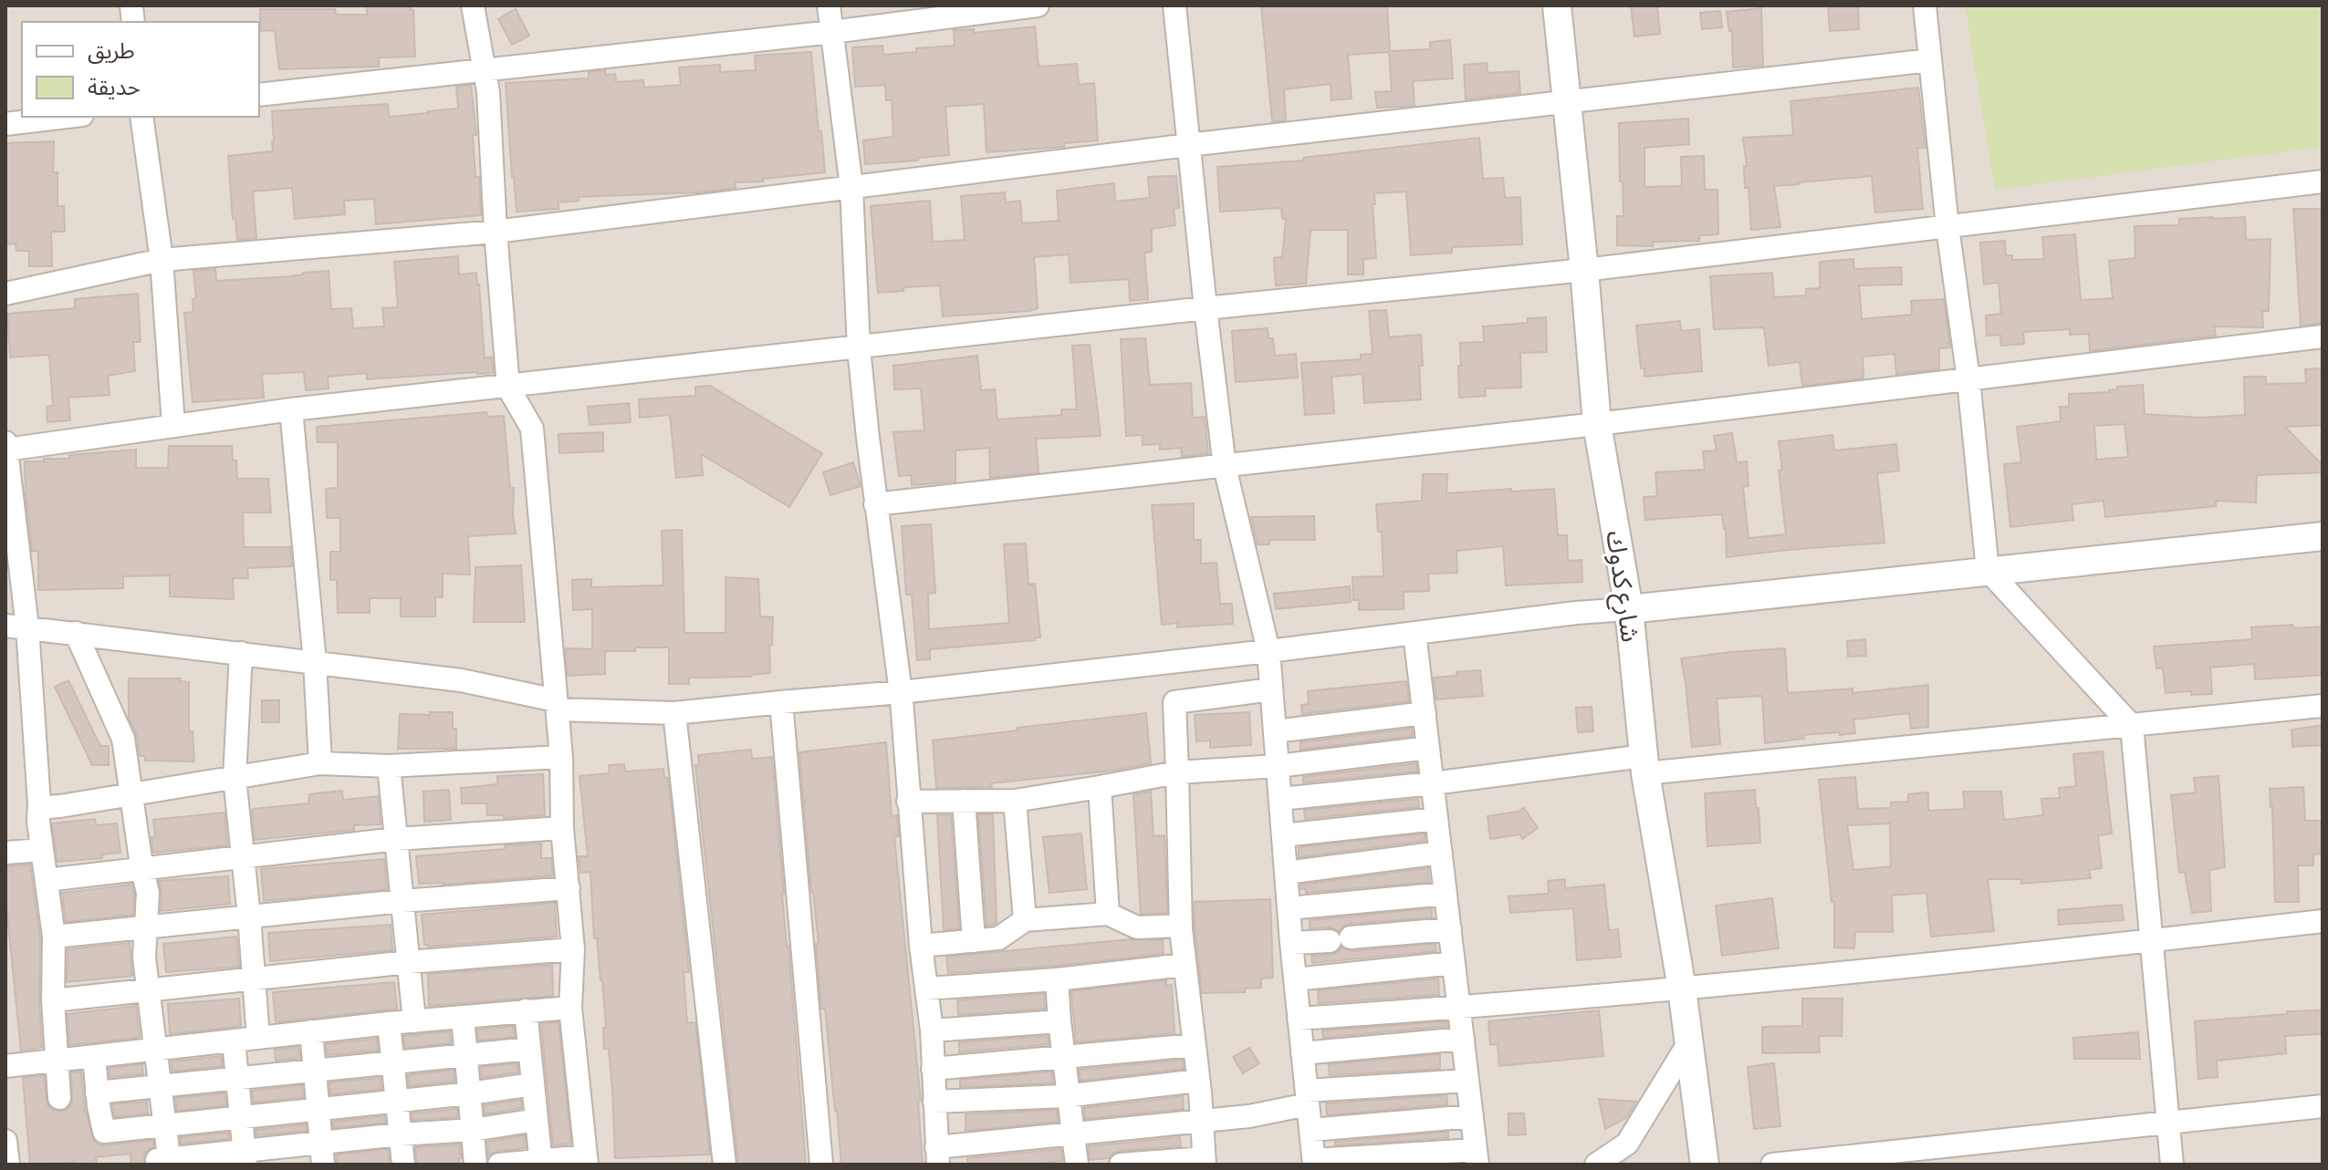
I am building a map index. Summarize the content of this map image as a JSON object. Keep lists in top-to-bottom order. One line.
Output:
{"streets":{"street":["شارع كدوك"]},"legend":["طريق","حديقة"]}
